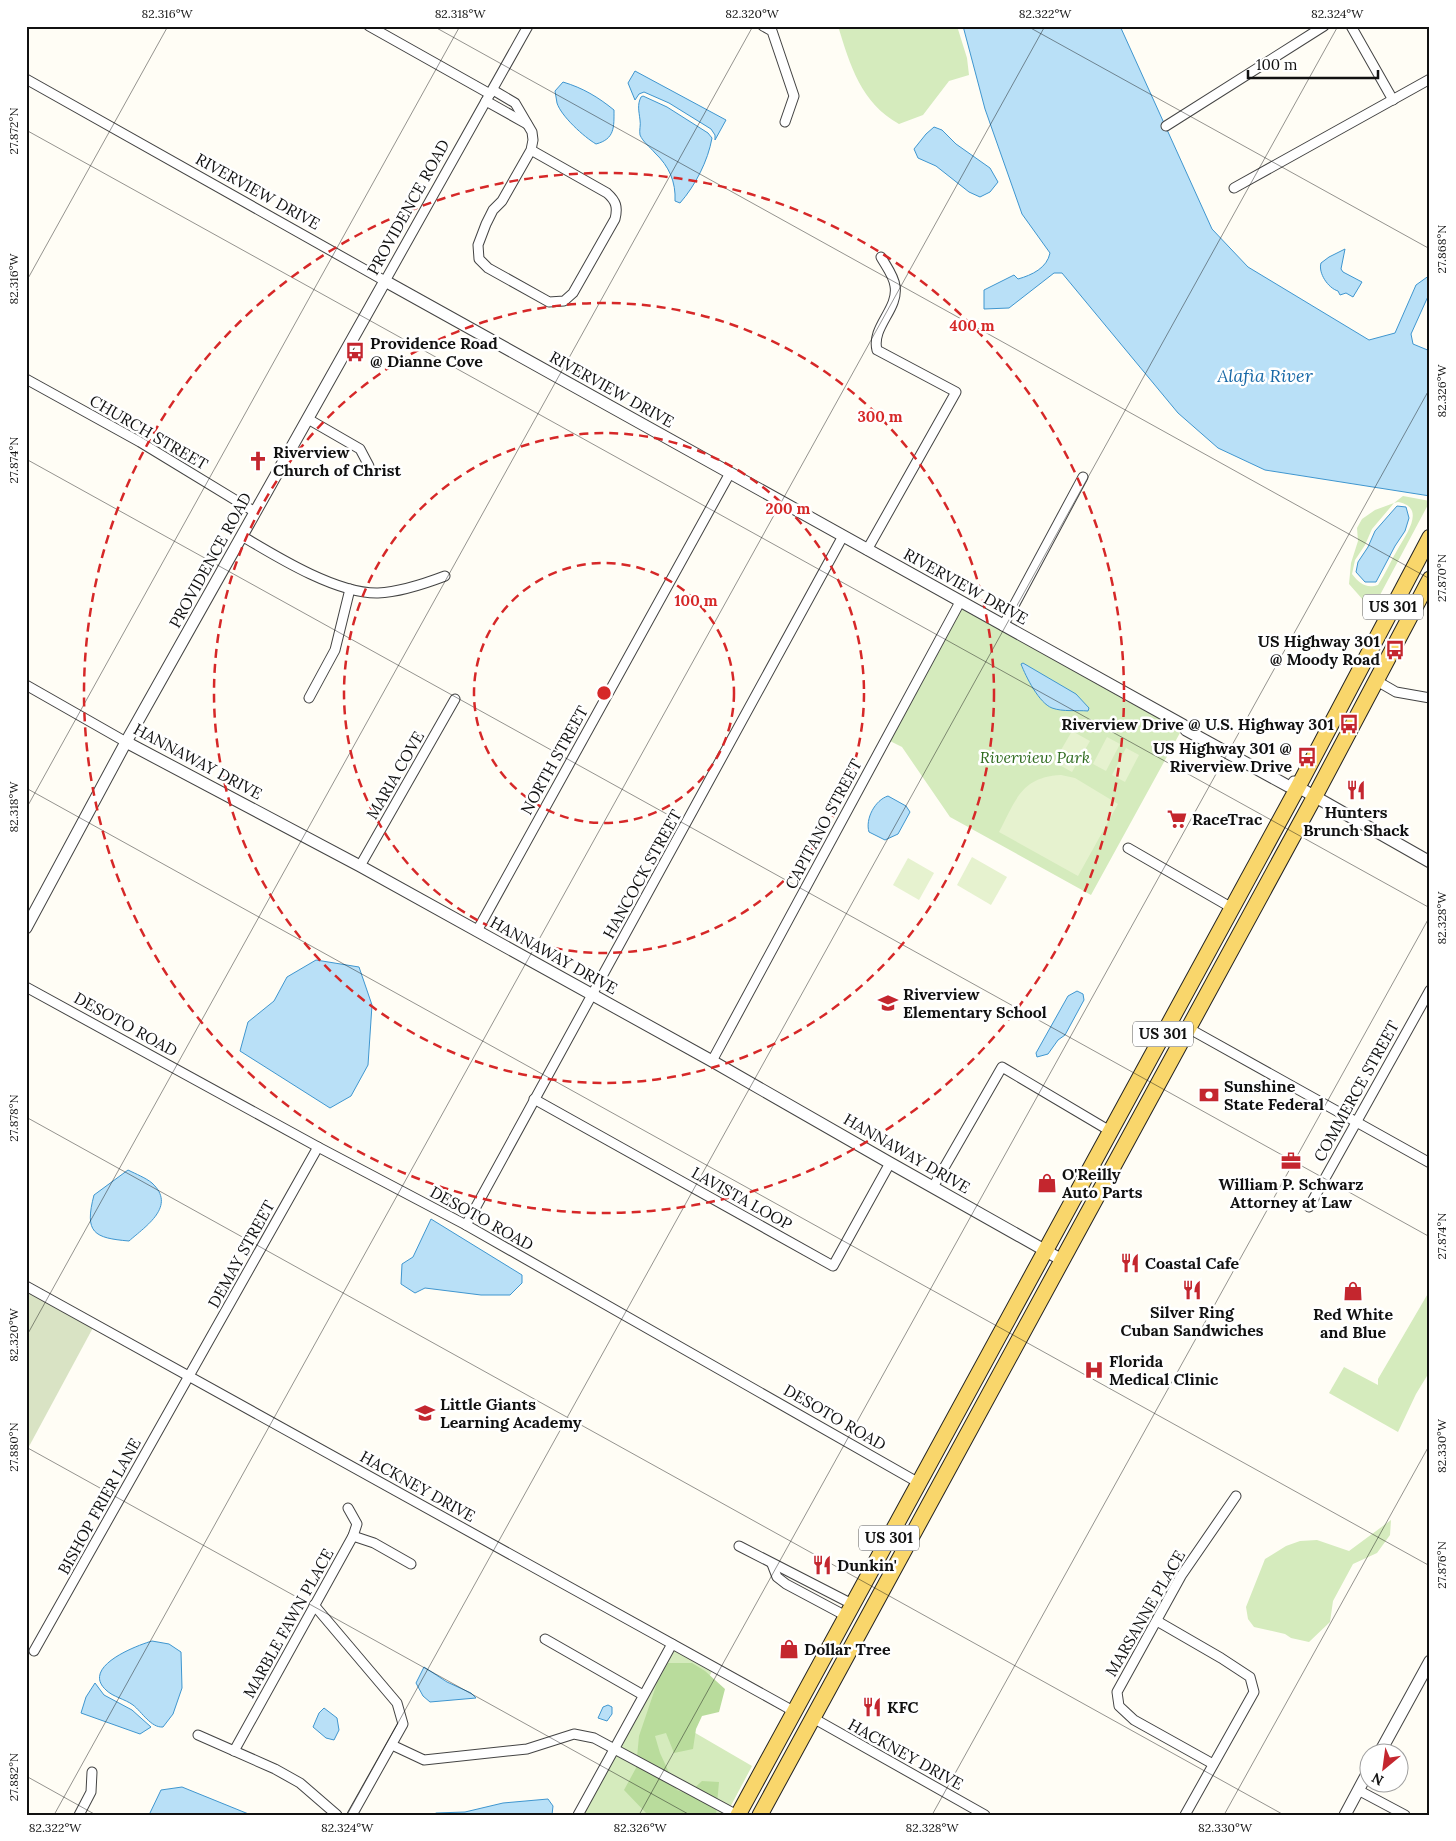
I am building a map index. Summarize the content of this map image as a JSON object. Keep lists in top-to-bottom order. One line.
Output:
{"streets":{"main road":["US 301"],"street":["RIVERVIEW DRIVE","PROVIDENCE ROAD","CHURCH STREET","NORTH STREET","HANNAWAY DRIVE","MARIA COVE","CAPITANO STREET","HANCOCK STREET","DESOTO ROAD","COMMERCE STREET","LAVISTA LOOP","DEMAY STREET","HACKNEY DRIVE","BISHOP FRIER LANE","MARSANNE PLACE","MARBLE FAWN PLACE"]},"crossings":[["RIVERVIEW DRIVE","PROVIDENCE ROAD"],["RIVERVIEW DRIVE","US 301"],["RIVERVIEW DRIVE","NORTH STREET"],["RIVERVIEW DRIVE","CAPITANO STREET"],["RIVERVIEW DRIVE","HANCOCK STREET"],["PROVIDENCE ROAD","CHURCH STREET"],["PROVIDENCE ROAD","HANNAWAY DRIVE"],["US 301","HANNAWAY DRIVE"],["US 301","DESOTO ROAD"],["US 301","HACKNEY DRIVE"],["NORTH STREET","HANNAWAY DRIVE"],["HANNAWAY DRIVE","MARIA COVE"],["HANNAWAY DRIVE","CAPITANO STREET"],["HANNAWAY DRIVE","HANCOCK STREET"],["HANNAWAY DRIVE","LAVISTA LOOP"],["HANCOCK STREET","DESOTO ROAD"],["HANCOCK STREET","LAVISTA LOOP"],["DESOTO ROAD","DEMAY STREET"],["DEMAY STREET","HACKNEY DRIVE"],["DEMAY STREET","BISHOP FRIER LANE"],["HACKNEY DRIVE","BISHOP FRIER LANE"]],"water":["Alafia River"],"parks":["Riverview Park"],"places":{"bus stop":["Providence Road @ Dianne Cove","US Highway 301 @ Moody Road","Riverview Drive @ U.S. Highway 301","US Highway 301 @ Riverview Drive"],"church":["Riverview Church of Christ"],"restaurant":["Hunters Brunch Shack","Coastal Cafe","Silver Ring Cuban Sandwiches","Dunkin'","KFC"],"supermarket":["RaceTrac"],"school or university":["Riverview Elementary School","Little Giants Learning Academy"],"bank":["Sunshine State Federal"],"office":["William P. Schwarz Attorney at Law"],"shop":["O'Reilly Auto Parts","Red White and Blue","Dollar Tree"],"hospital":["Florida Medical Clinic"]},"scale_bar":"100 m","north":"bottom left","coordinates":["82.316°W","82.318°W","82.320°W","82.322°W","82.324°W","27.872°N","27.868°N","82.326°W","27.874°N","27.870°N","82.328°W","27.878°N","82.330°W","27.880°N","27.876°N","27.882°N"],"rings":["400 m","300 m","200 m","100 m"]}
